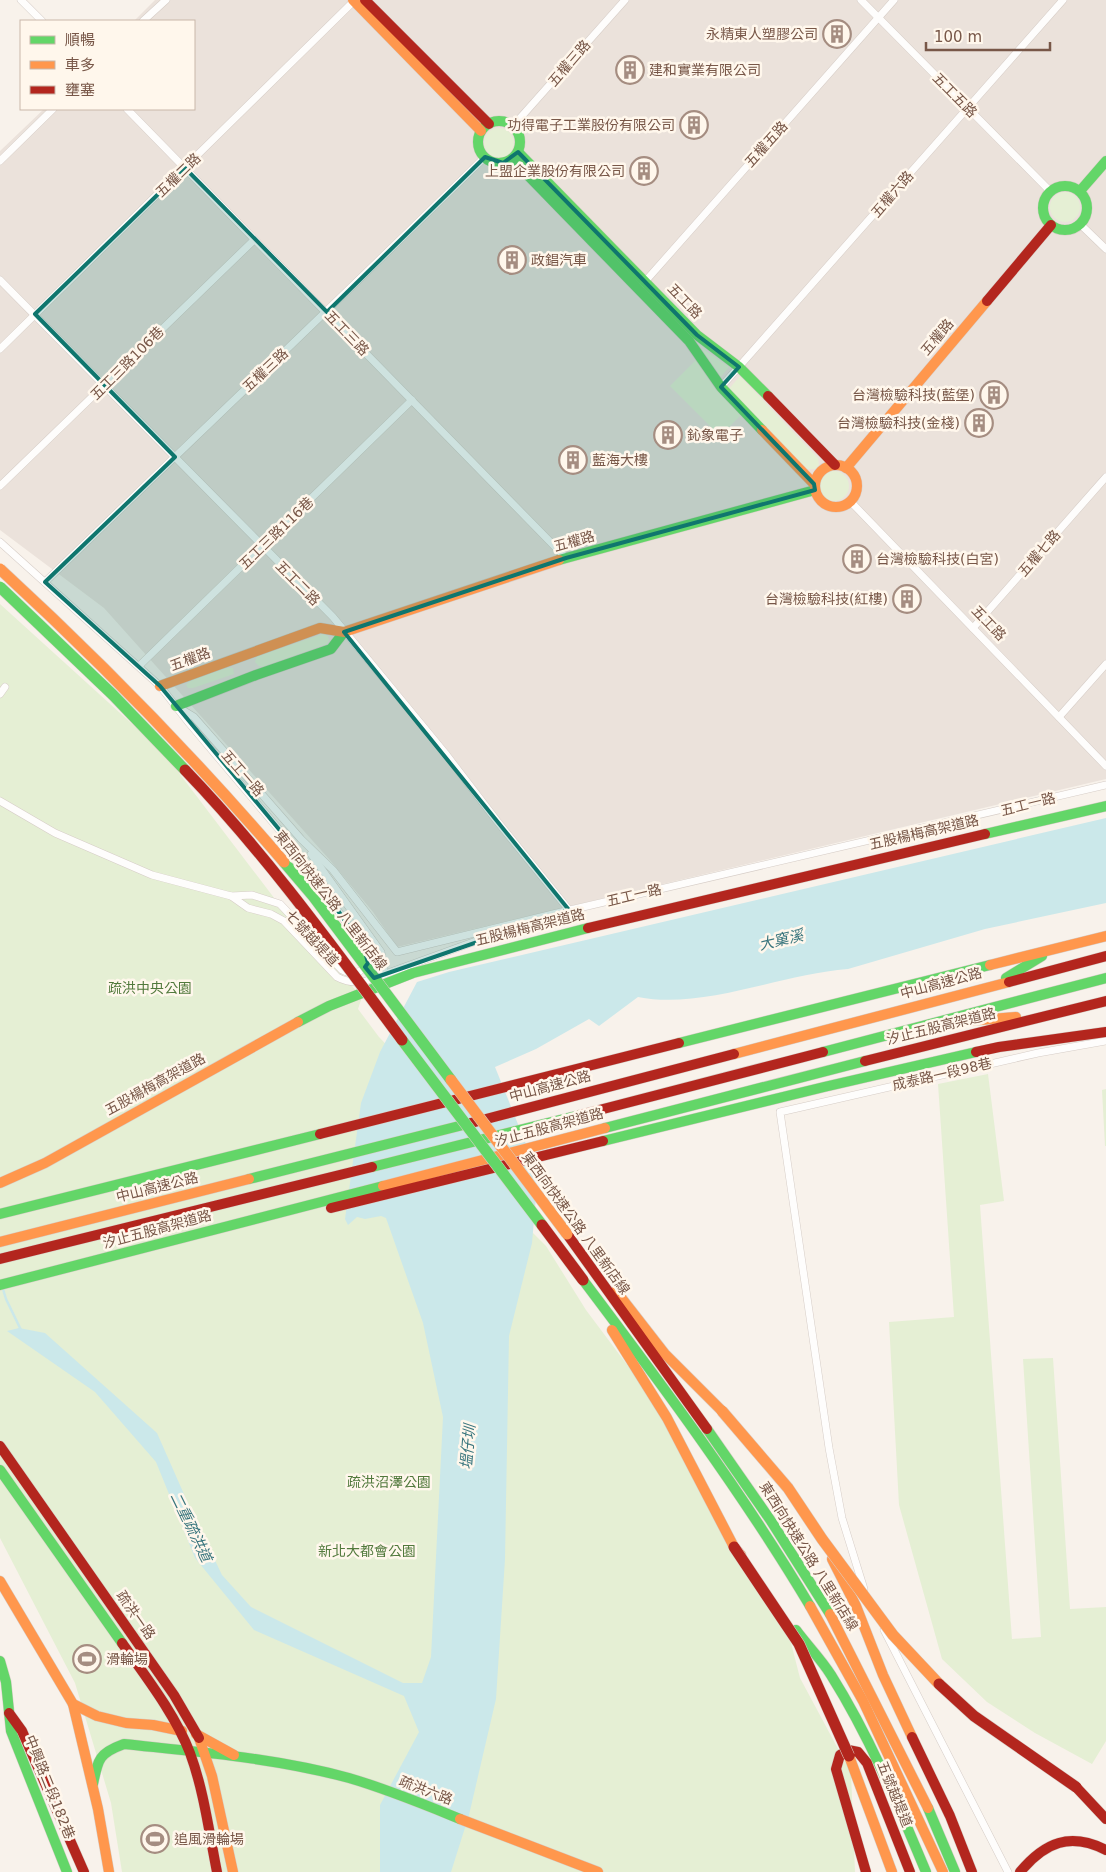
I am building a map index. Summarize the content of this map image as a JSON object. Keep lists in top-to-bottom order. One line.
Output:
{"streets":{"main road":["五工路","五權路","五股楊梅高架道路","東西向快速公路 八里新店線","中山高速公路","汐止五股高架道路","疏洪一路","中興路二段182巷","疏洪六路","五號越堤道"],"street":["五權三路","五工五路","五權五路","五權二路","五權六路","五工三路","五工三路106巷","五工三路116巷","五權七路","五工二路","五工一路","七號越堤道","成泰路一段98巷"]},"crossings":[["五權三路","五工路"],["五權三路","五工三路"],["五權三路","五工二路"],["五權三路","五工一路"],["五工五路","五權五路"],["五工五路","五權六路"],["五工五路","五權路"],["五權五路","五工路"],["五權二路","五工三路"],["五權二路","五工二路"],["五權六路","五工路"],["五工路","五權路"],["五工路","五權七路"],["五工三路","五權路"],["五工三路","五工三路106巷"],["五工三路","五工三路116巷"],["五權路","五工二路"],["五權路","五工一路"],["五工三路106巷","五工二路"],["五工三路116巷","五工二路"],["五工三路116巷","五工一路"],["五工二路","五工一路"],["五工一路","七號越堤道"],["疏洪一路","疏洪六路"]],"water":["大窠溪","塭仔圳","二重疏洪道"],"parks":["疏洪中央公園","疏洪沼澤公園","新北大都會公園"],"places":{"building":["永精東人塑膠公司","建和實業有限公司","功得電子工業股份有限公司","上盟企業股份有限公司","政錩汽車","台灣檢驗科技(藍堡)","台灣檢驗科技(金棧)","鈊象電子","藍海大樓","台灣檢驗科技(白宮)","台灣檢驗科技(紅樓)"],"sports":["滑輪場","追風滑輪場"]},"legend":["順暢","車多","壅塞"],"scale_bar":"100 m"}
